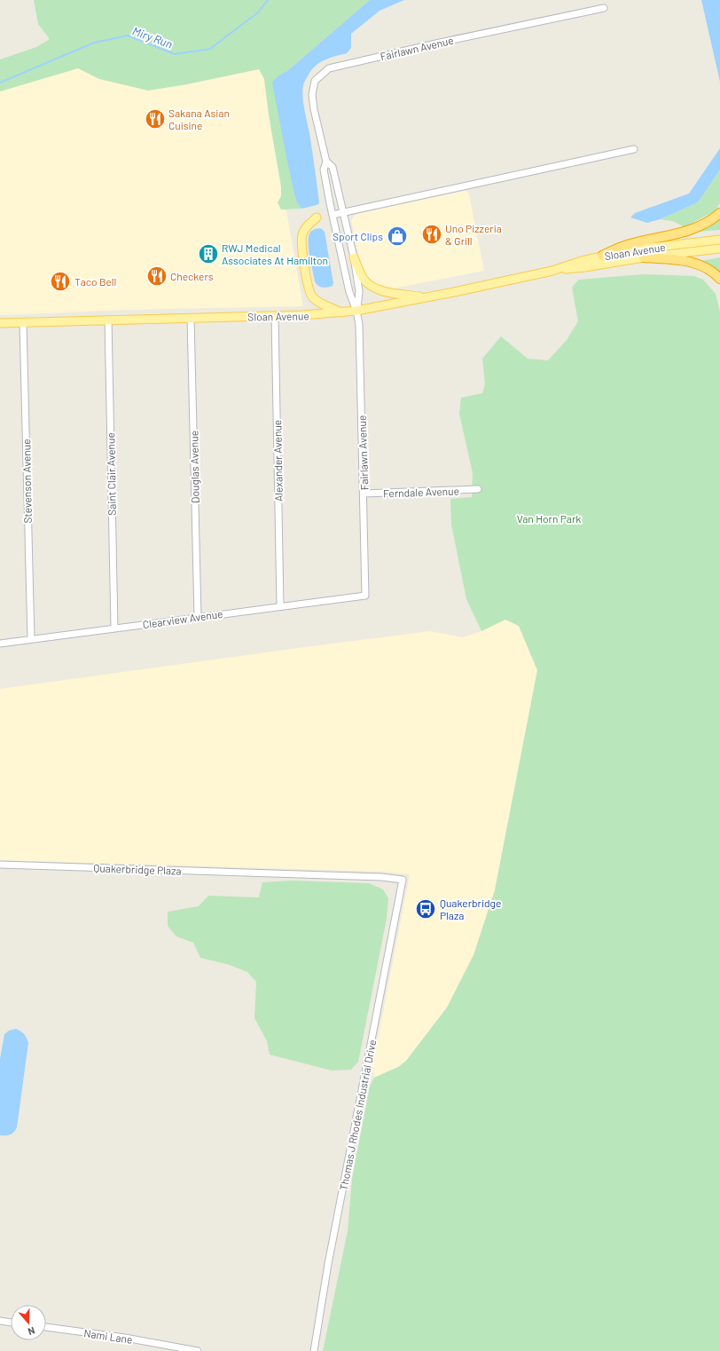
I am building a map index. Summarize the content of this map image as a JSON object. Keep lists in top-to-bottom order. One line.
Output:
{"streets":{"main road":["Sloan Avenue"],"street":["Fairlawn Avenue","Alexander Avenue","Douglas Avenue","Saint Clair Avenue","Stevenson Avenue","Ferndale Avenue","Clearview Avenue","Quakerbridge Plaza","Thomas J Rhodes Industrial Drive","Nami Lane"]},"crossings":[["Fairlawn Avenue","Sloan Avenue"],["Fairlawn Avenue","Ferndale Avenue"],["Fairlawn Avenue","Clearview Avenue"],["Sloan Avenue","Alexander Avenue"],["Sloan Avenue","Douglas Avenue"],["Sloan Avenue","Saint Clair Avenue"],["Sloan Avenue","Stevenson Avenue"],["Alexander Avenue","Clearview Avenue"],["Douglas Avenue","Clearview Avenue"],["Saint Clair Avenue","Clearview Avenue"],["Stevenson Avenue","Clearview Avenue"],["Quakerbridge Plaza","Thomas J Rhodes Industrial Drive"]],"water":["Miry Run"],"parks":["Van Horn Park"],"places":{"restaurant":["Sakana Asian Cuisine","Uno Pizzeria & Grill","Checkers","Taco Bell"],"shop":["Sport Clips"],"building":["RWJ Medical Associates At Hamilton"],"bus stop":["Quakerbridge Plaza"]},"north":"bottom"}
